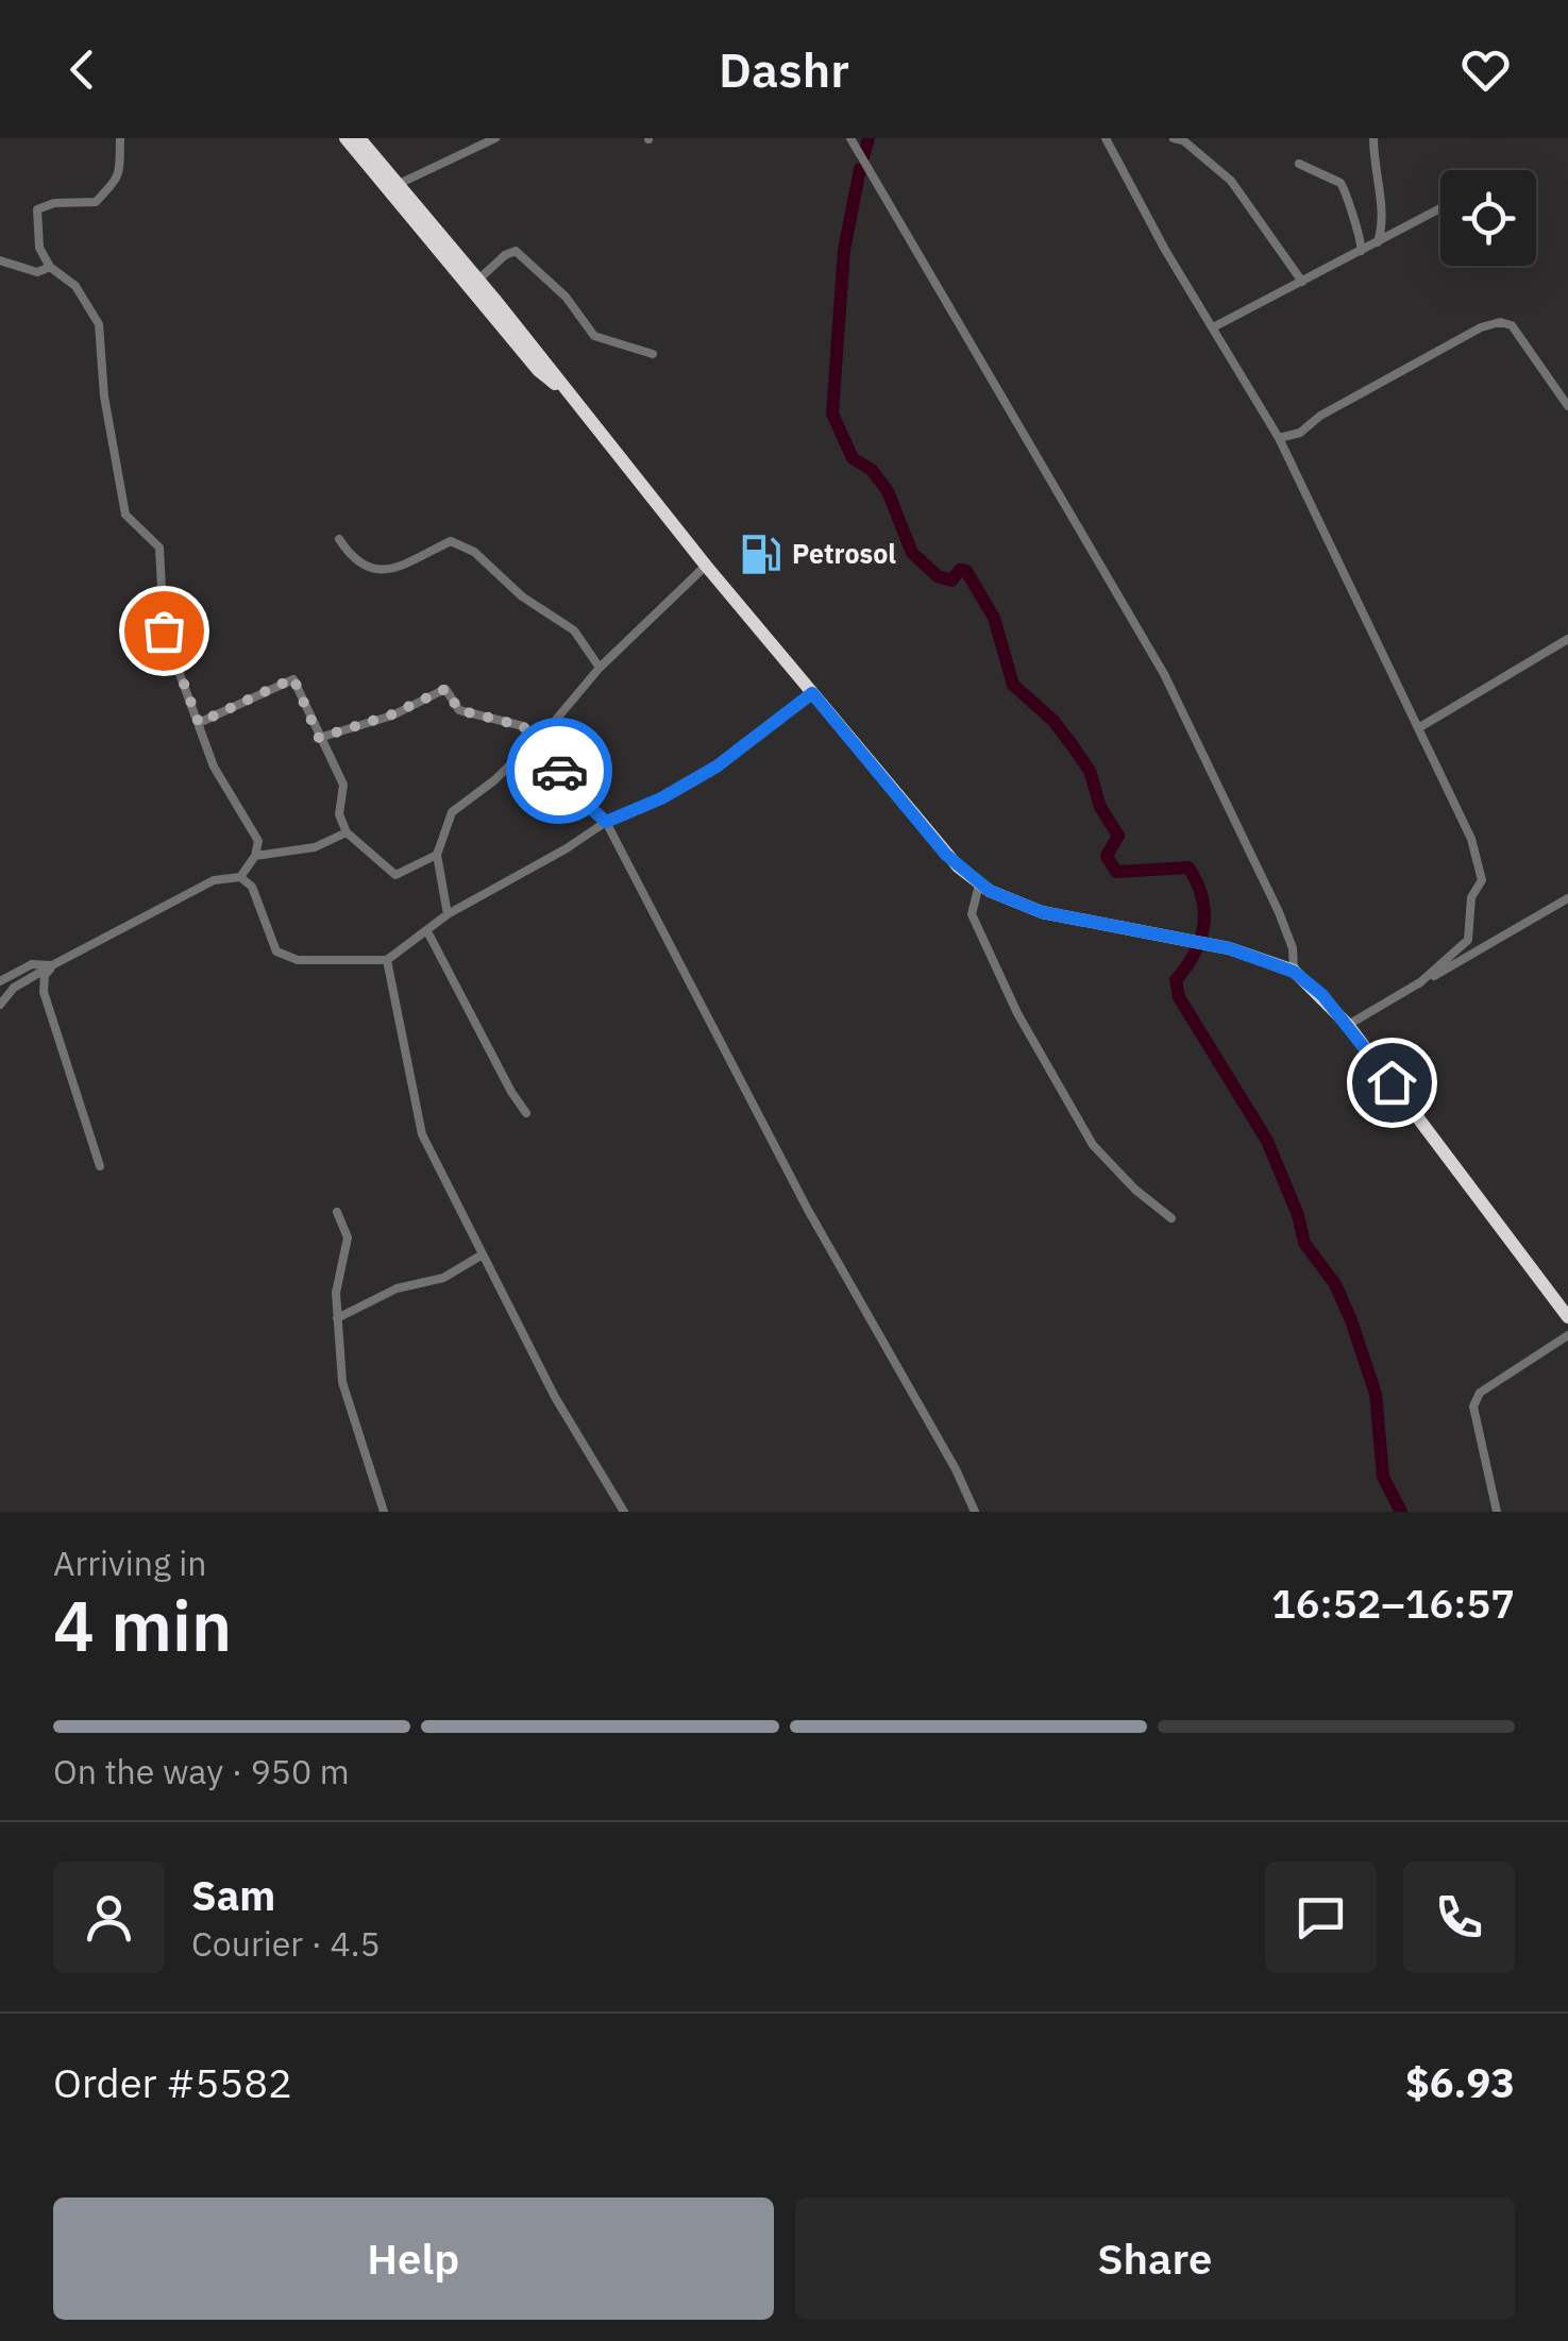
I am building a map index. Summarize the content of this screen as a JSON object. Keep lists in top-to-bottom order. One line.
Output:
{"places":{"fuel station":["Petrosol"]},"page":{"header":"Dashr","heading":["4 min","Arriving in","16:52–16:57"],"panel":["Sam","Courier · 4.5","Order #5582","$6.93"],"bar":"On the way · 950 m","buttons":["Help","Share"]}}
